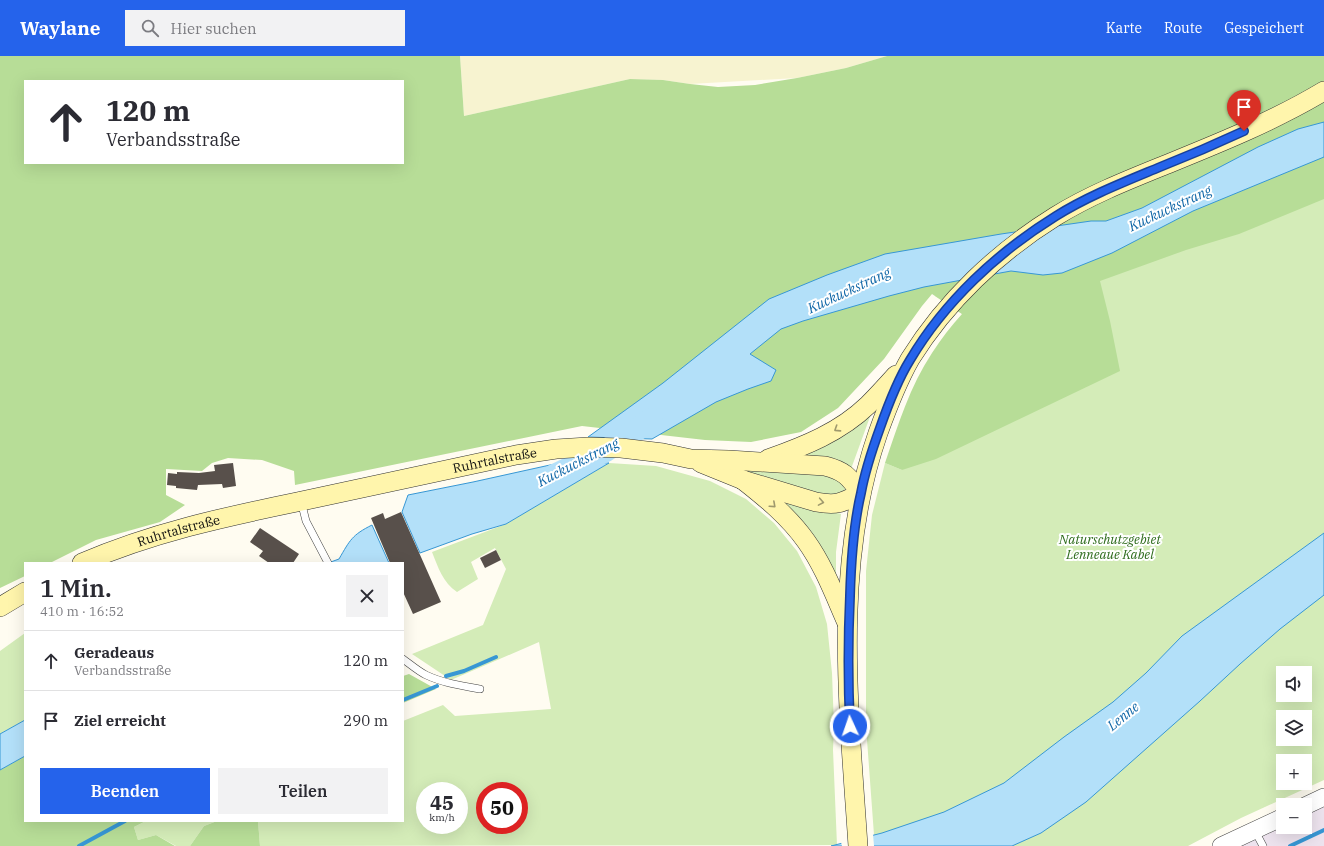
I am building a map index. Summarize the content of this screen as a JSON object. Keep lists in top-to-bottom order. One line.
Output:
{"streets":{"main road":["Ruhrtalstraße"]},"water":["Kuckuckstrang","Lenne"],"parks":["Naturschutzgebiet Lenneaue Kabel"],"page":{"header":"Waylane","search":"Hier suchen","nav":["Karte","Route","Gespeichert"],"turn":["120 m","Verbandsstraße"],"heading":["1 Min.","410 m · 16:52"],"list":[{"name":"Geradeaus","note":"Verbandsstraße","value":"120 m"},{"name":"Ziel erreicht","value":"290 m"}],"map_buttons":["+","−"],"buttons":["Beenden","Teilen"],"speed":"45 km/h","limit":"50"}}
